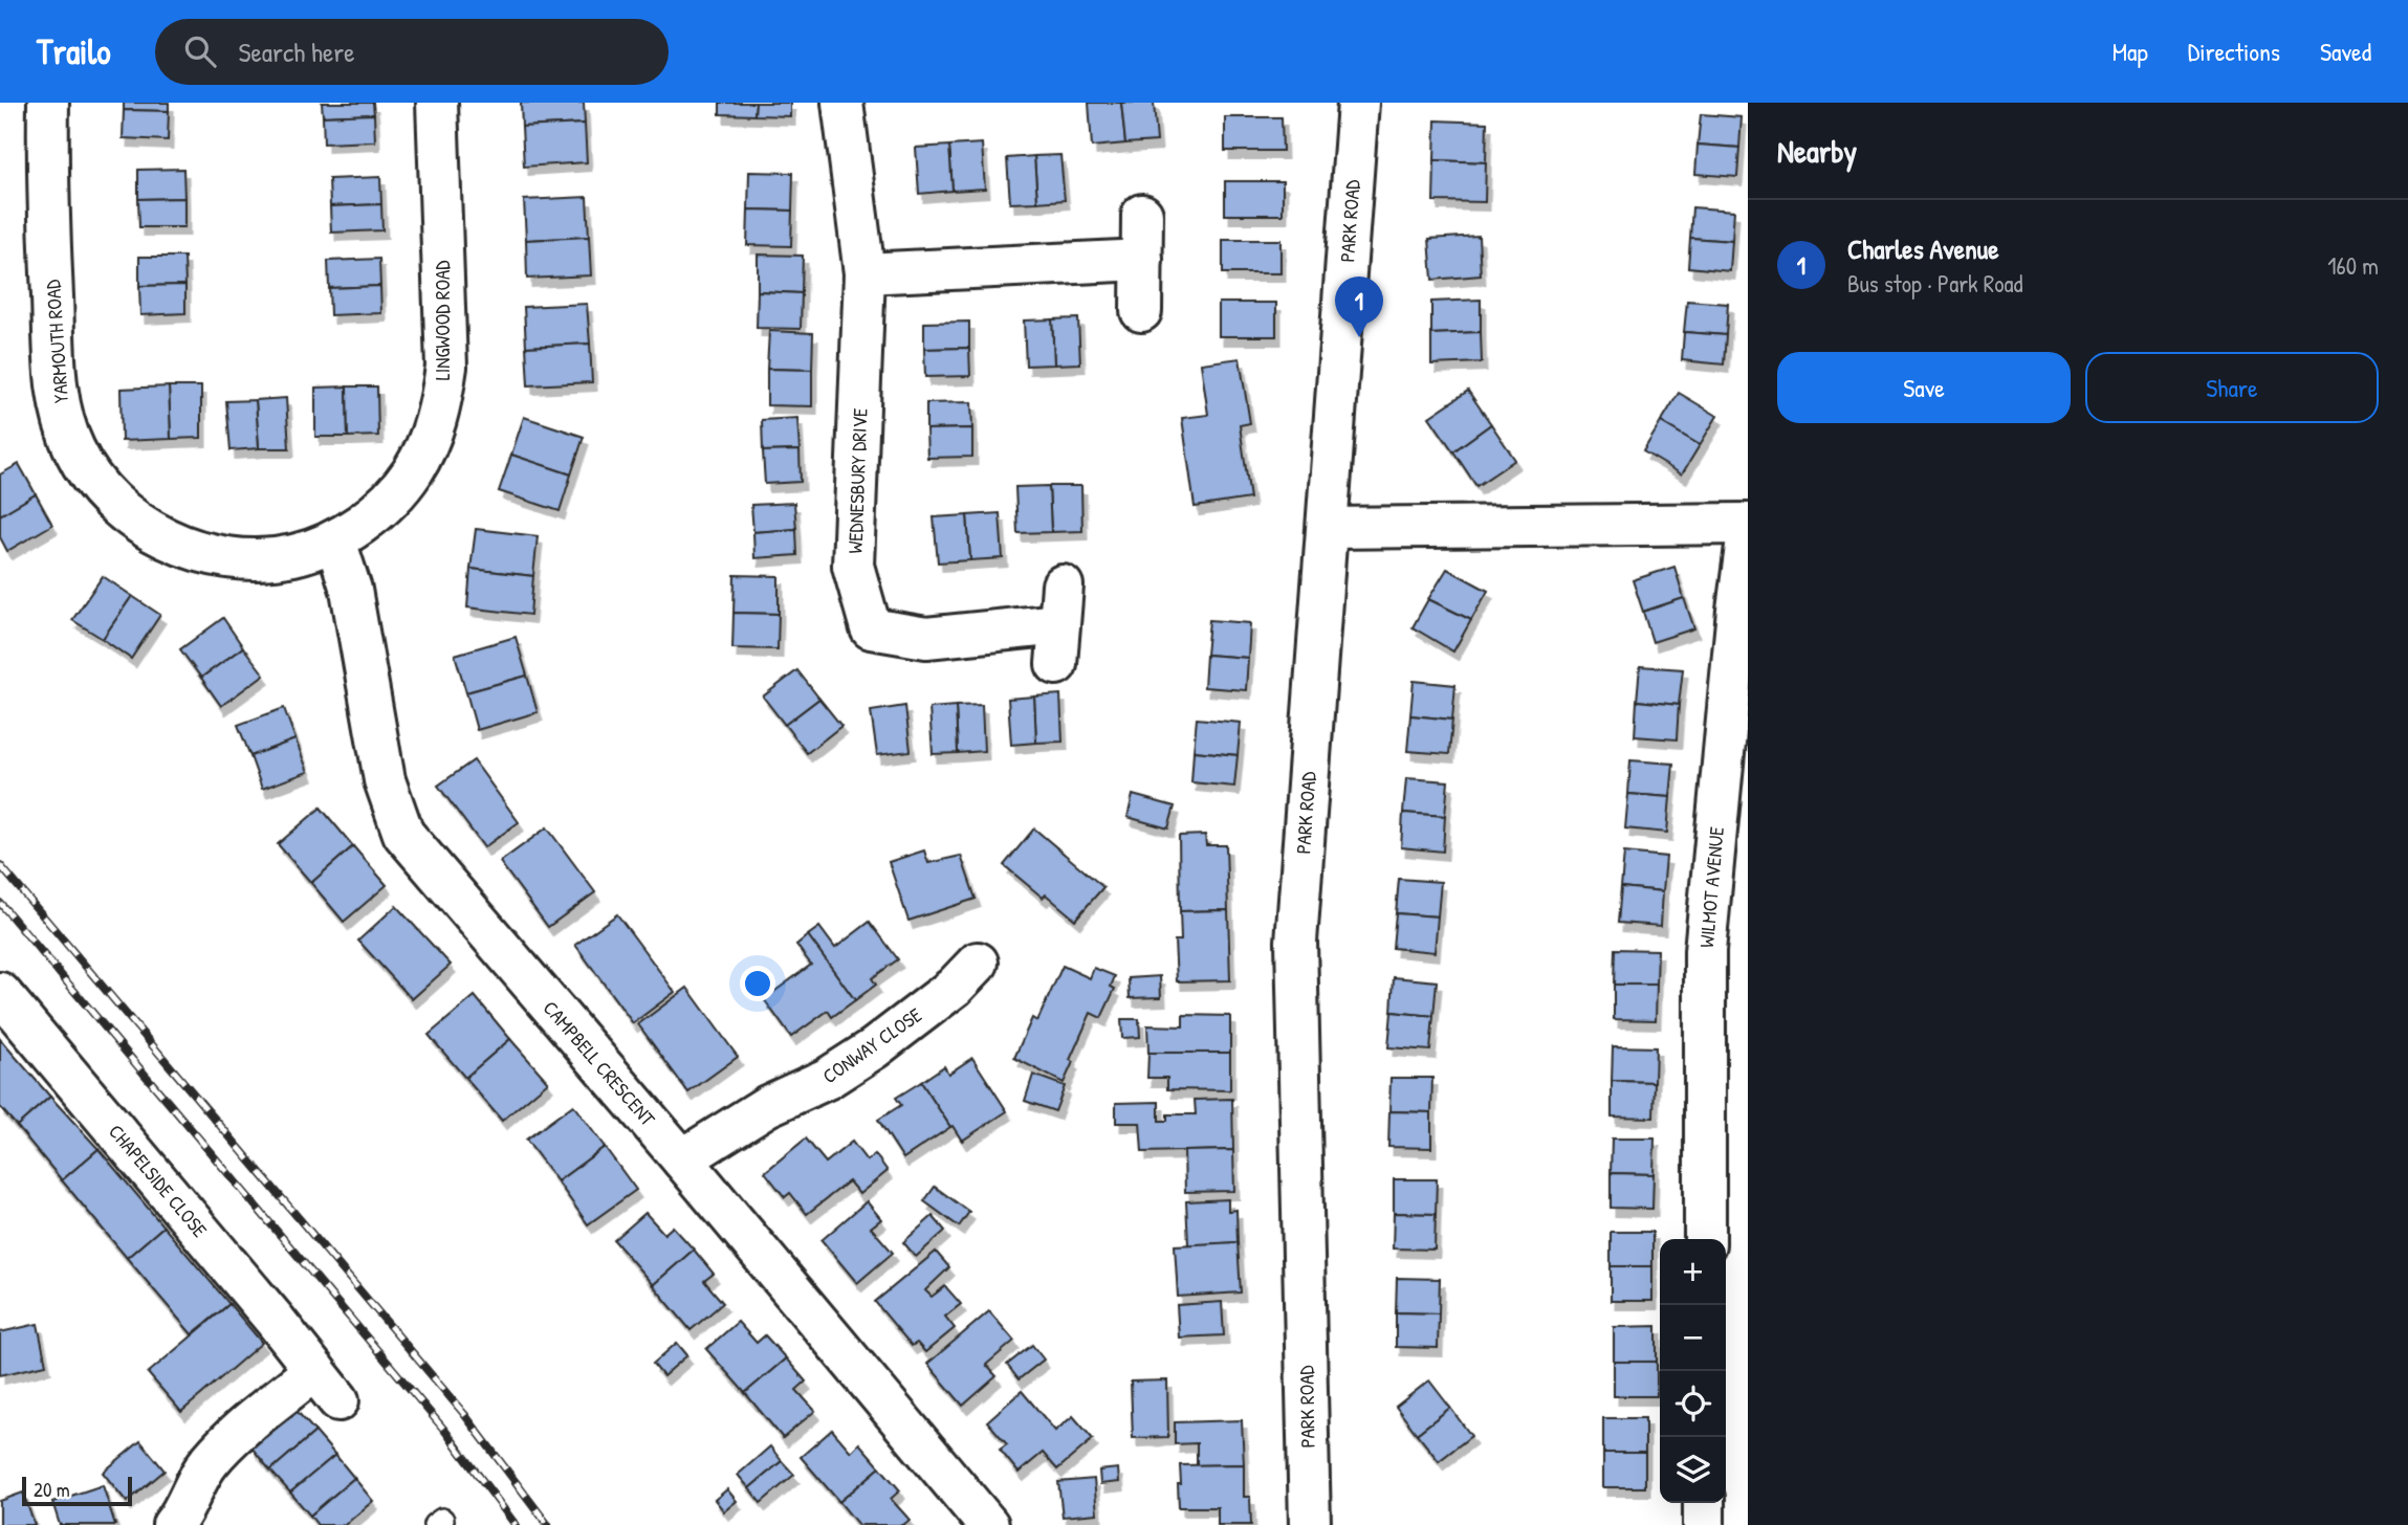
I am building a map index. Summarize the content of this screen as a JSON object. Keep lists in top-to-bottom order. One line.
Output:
{"streets":{"street":["PARK ROAD","LINGWOOD ROAD","YARMOUTH ROAD","WEDNESBURY DRIVE","WILMOT AVENUE","CONWAY CLOSE","CAMPBELL CRESCENT","CHAPELSIDE CLOSE"]},"crossings":[["LINGWOOD ROAD","YARMOUTH ROAD"],["LINGWOOD ROAD","CAMPBELL CRESCENT"],["YARMOUTH ROAD","CAMPBELL CRESCENT"],["CONWAY CLOSE","CAMPBELL CRESCENT"]],"scale_bar":"20 m","page":{"header":"Trailo","search":"Search here","nav":["Map","Directions","Saved"],"heading":"Nearby","list":[{"mark":"1","name":"Charles Avenue","note":"Bus stop · Park Road","value":"160 m"}],"pins":"1","buttons":["Save","Share"],"map_buttons":["+","−"],"scale":"20 m"}}
